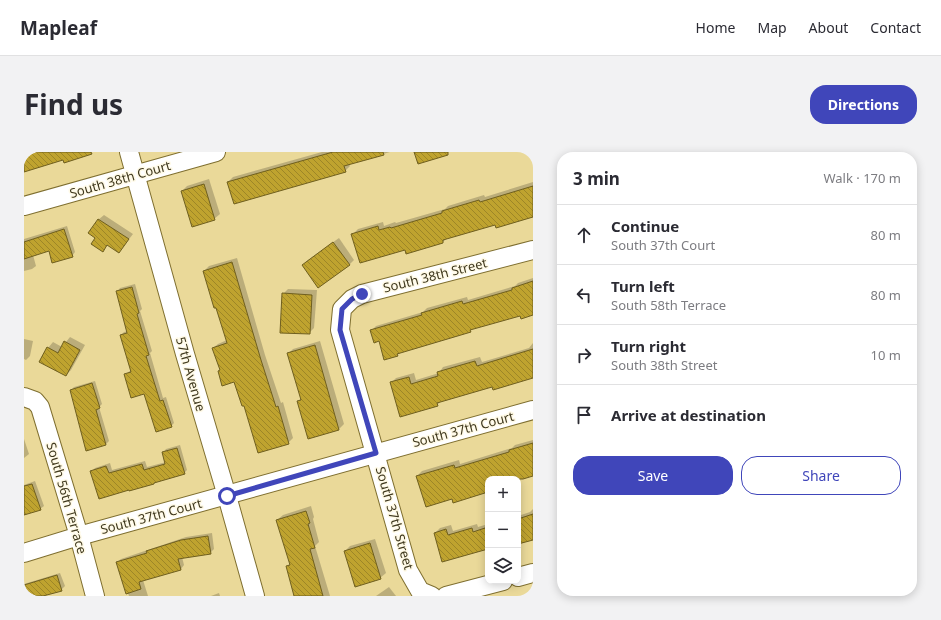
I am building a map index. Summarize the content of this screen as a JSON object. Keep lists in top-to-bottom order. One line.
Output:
{"streets":{"street":["South 38th Court","South 38th Street","57th Avenue","South 37th Court","South 56th Terrace","South 37th Street"]},"crossings":[["South 38th Court","57th Avenue"],["South 38th Street","South 37th Street"],["57th Avenue","South 37th Court"],["South 37th Court","South 56th Terrace"],["South 37th Court","South 37th Street"]],"page":{"header":"Mapleaf","nav":["Home","Map","About","Contact"],"title":"Find us","buttons":["Directions",["Save","Share"]],"heading":["3 min","Walk · 170 m"],"list":[["Continue","South 37th Court","80 m"],["Turn left","South 58th Terrace","80 m"],["Turn right","South 38th Street","10 m"],"Arrive at destination"],"map_buttons":["+","−"]}}
